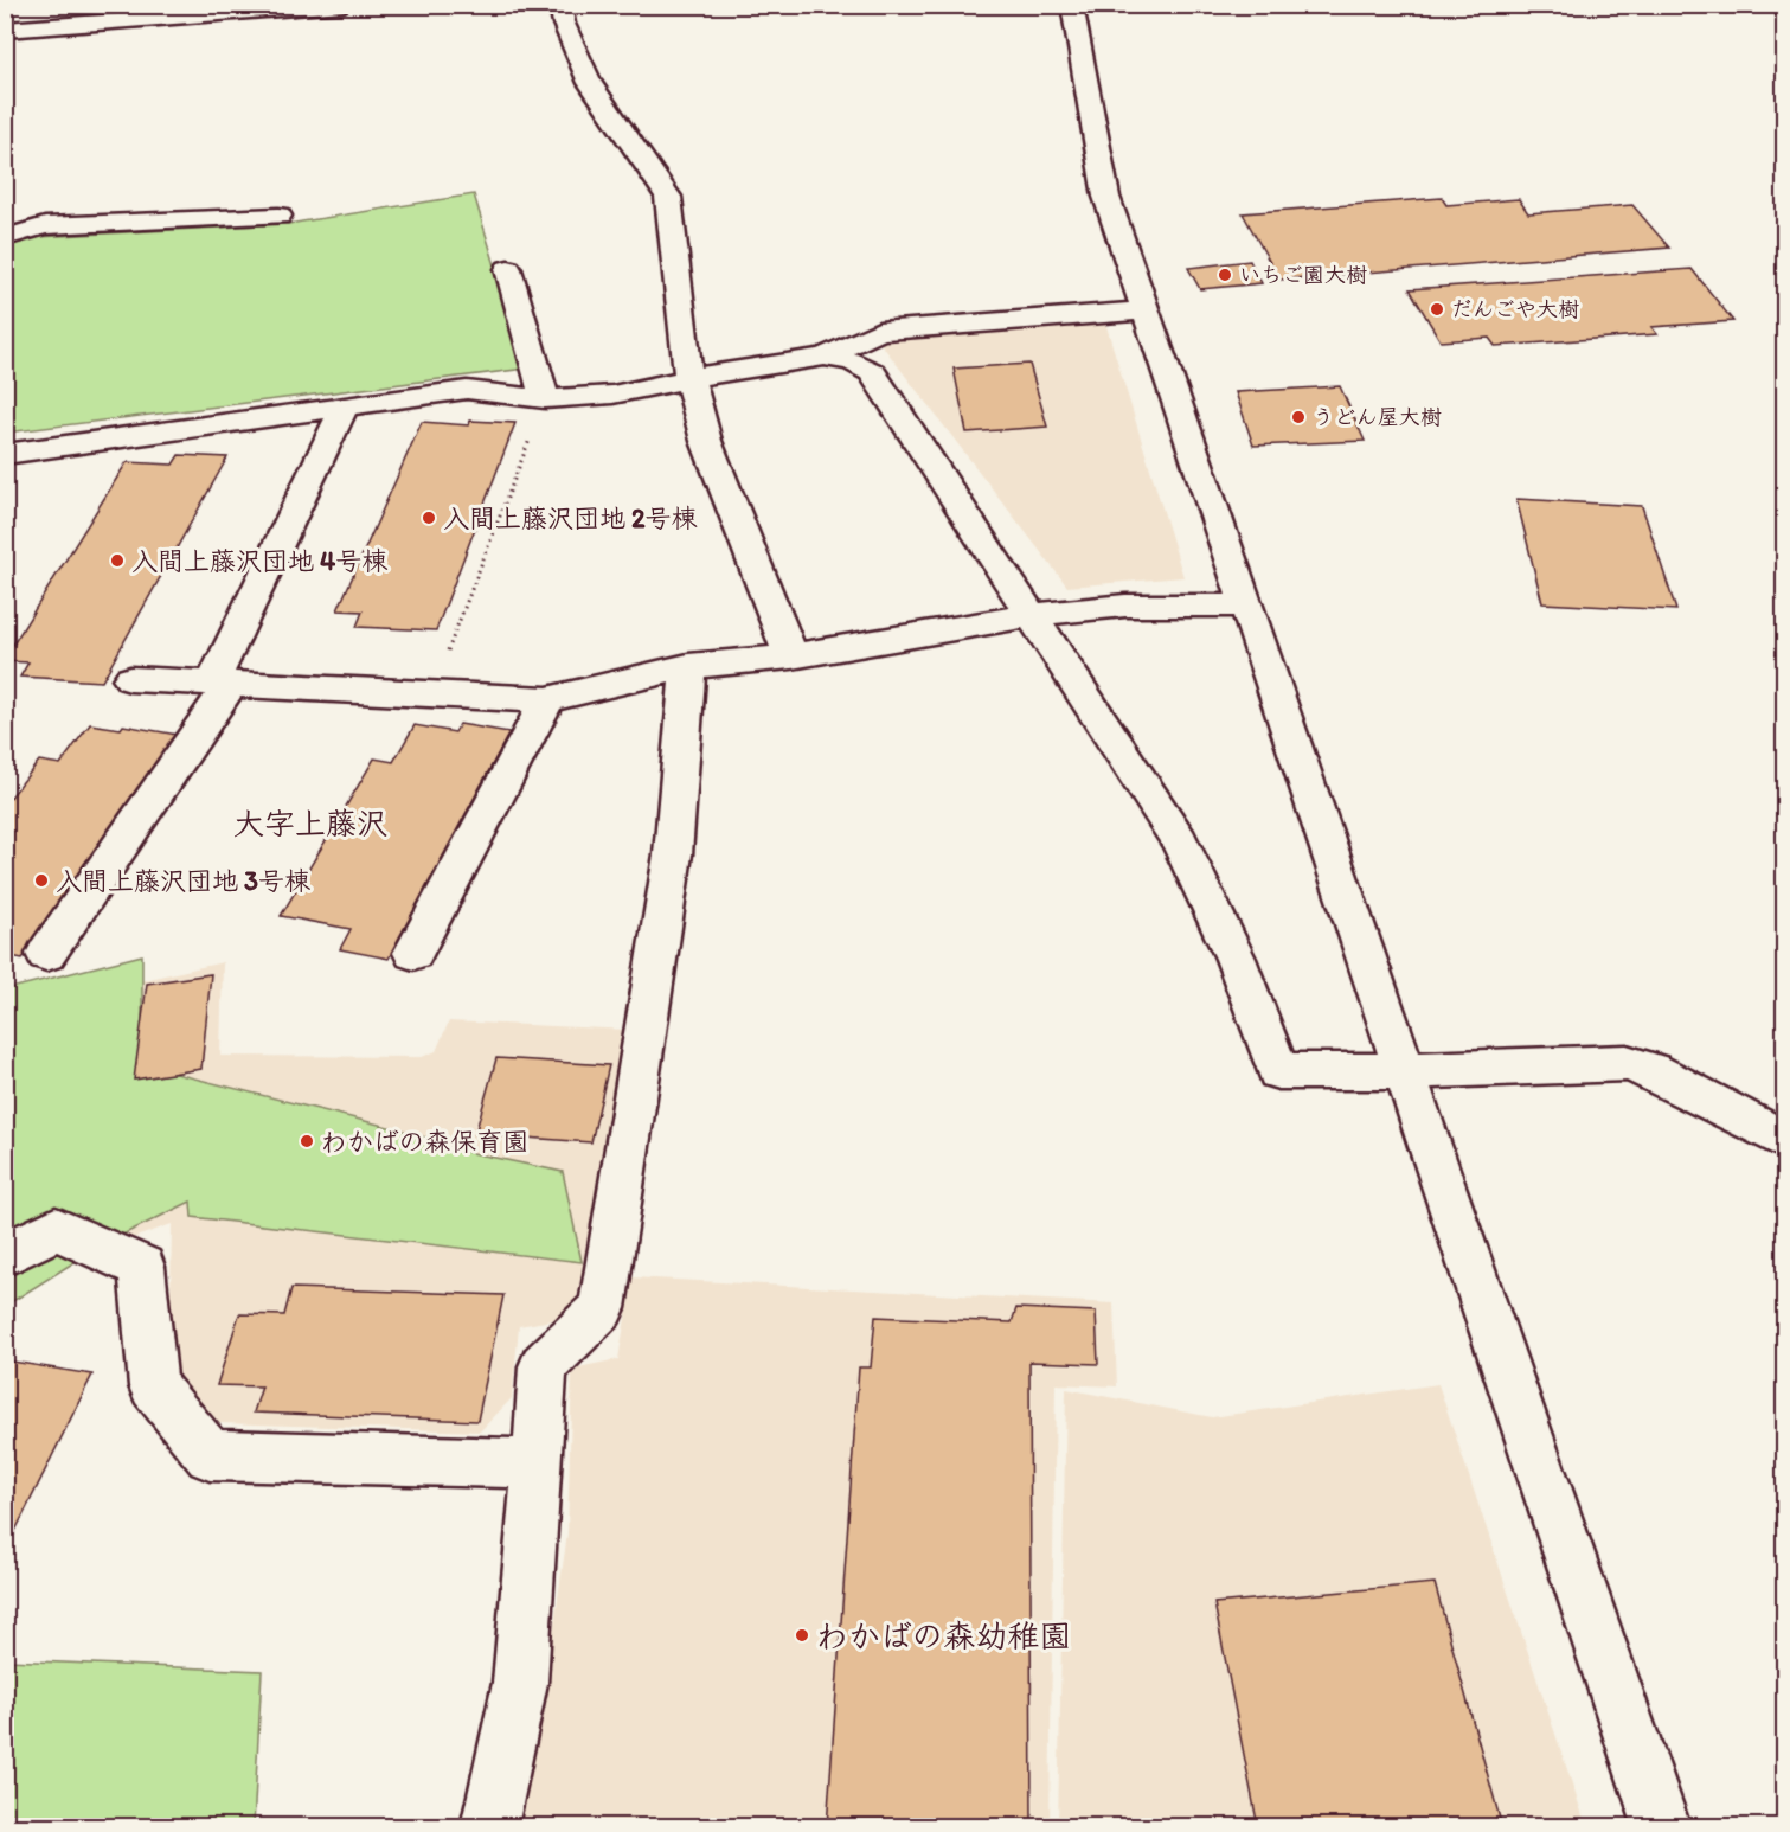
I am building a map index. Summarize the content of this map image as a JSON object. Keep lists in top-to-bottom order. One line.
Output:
{"districts":["大字上藤沢"],"places":["いちご園大樹","だんごや大樹","うどん屋大樹","入間上藤沢団地 2号棟","入間上藤沢団地 4号棟","入間上藤沢団地 3号棟","わかばの森保育園","わかばの森幼稚園"]}
